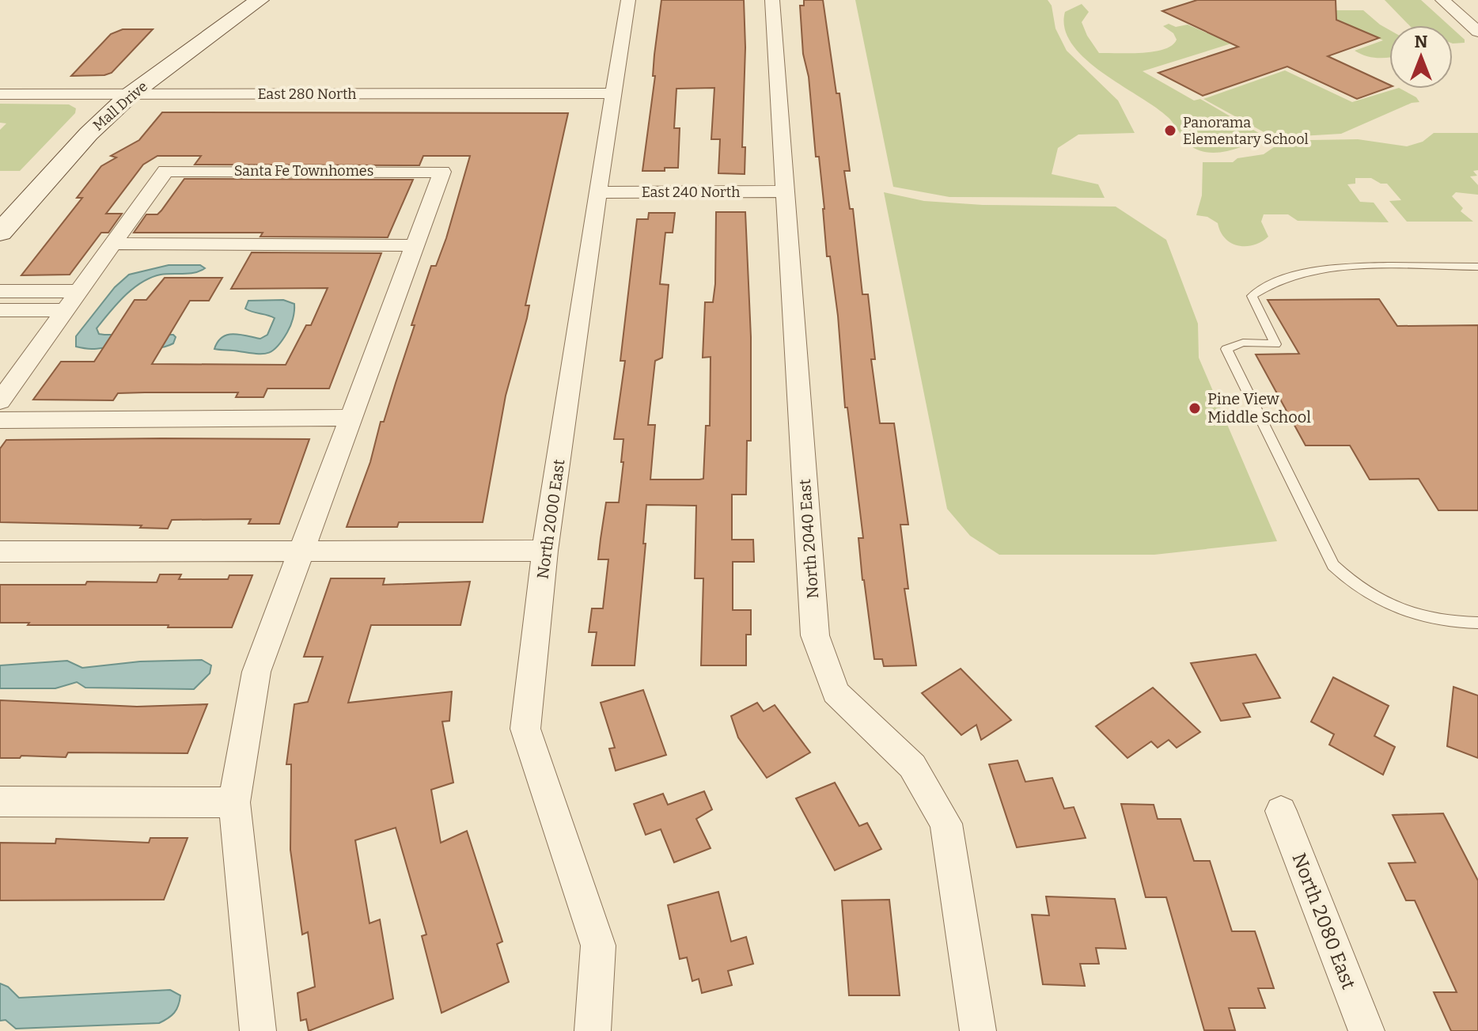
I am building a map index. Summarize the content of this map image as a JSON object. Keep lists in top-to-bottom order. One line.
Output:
{"streets":{"main road":["Mall Drive"],"street":["East 280 North","Santa Fe Townhomes","East 240 North","North 2000 East","North 2040 East","North 2080 East"]},"crossings":[["East 280 North","Mall Drive"],["East 280 North","North 2000 East"],["East 240 North","North 2000 East"],["East 240 North","North 2040 East"]],"places":["Panorama Elementary School","Pine View Middle School"],"north":"top"}
